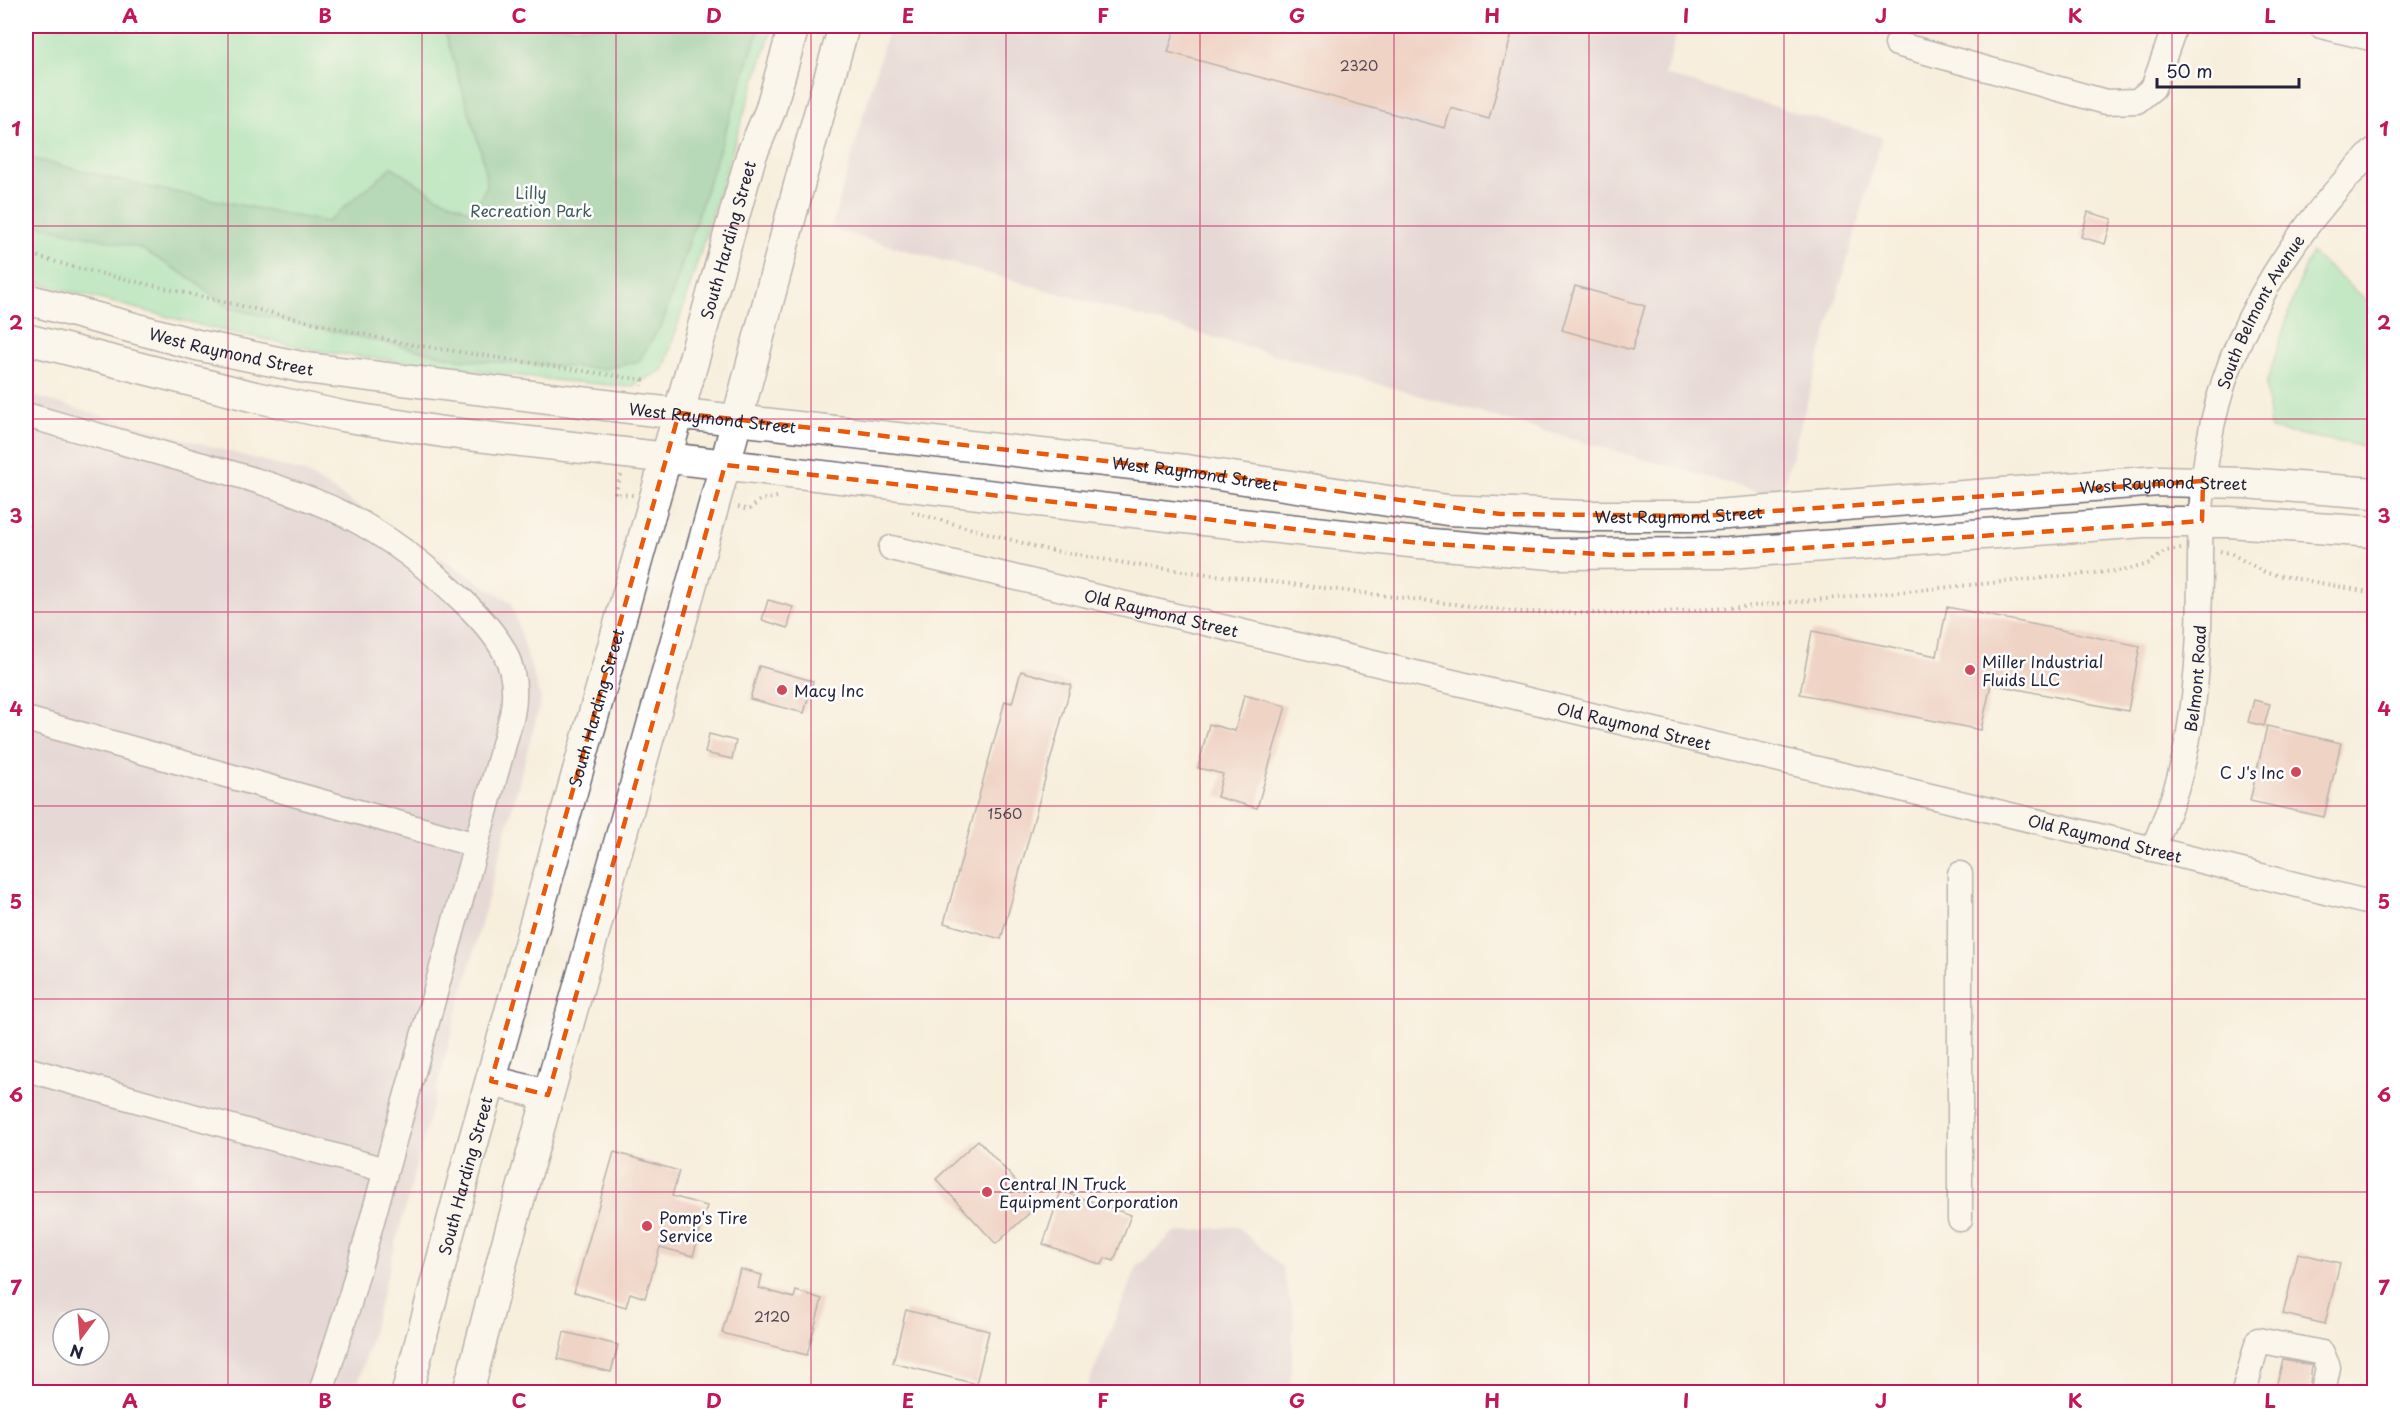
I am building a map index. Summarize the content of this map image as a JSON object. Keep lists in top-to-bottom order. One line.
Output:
{"streets":{"main road":["South Harding Street","West Raymond Street"],"street":["South Belmont Avenue","Old Raymond Street","Belmont Road"]},"crossings":[["South Harding Street","West Raymond Street"],["South Belmont Avenue","West Raymond Street"],["South Belmont Avenue","Belmont Road"],["West Raymond Street","Belmont Road"],["Old Raymond Street","Belmont Road"]],"parks":["Lilly Recreation Park"],"places":["Miller Industrial Fluids LLC","Macy Inc","C J's Inc","Central IN Truck Equipment Corporation","Pomp's Tire Service"],"house_numbers":["2320","1560","2120"],"scale_bar":"50 m","north":"bottom","grid":{"columns":["A","B","C","D","E","F","G","H","I","J","K","L"],"rows":["1","2","3","4","5","6","7"]}}
